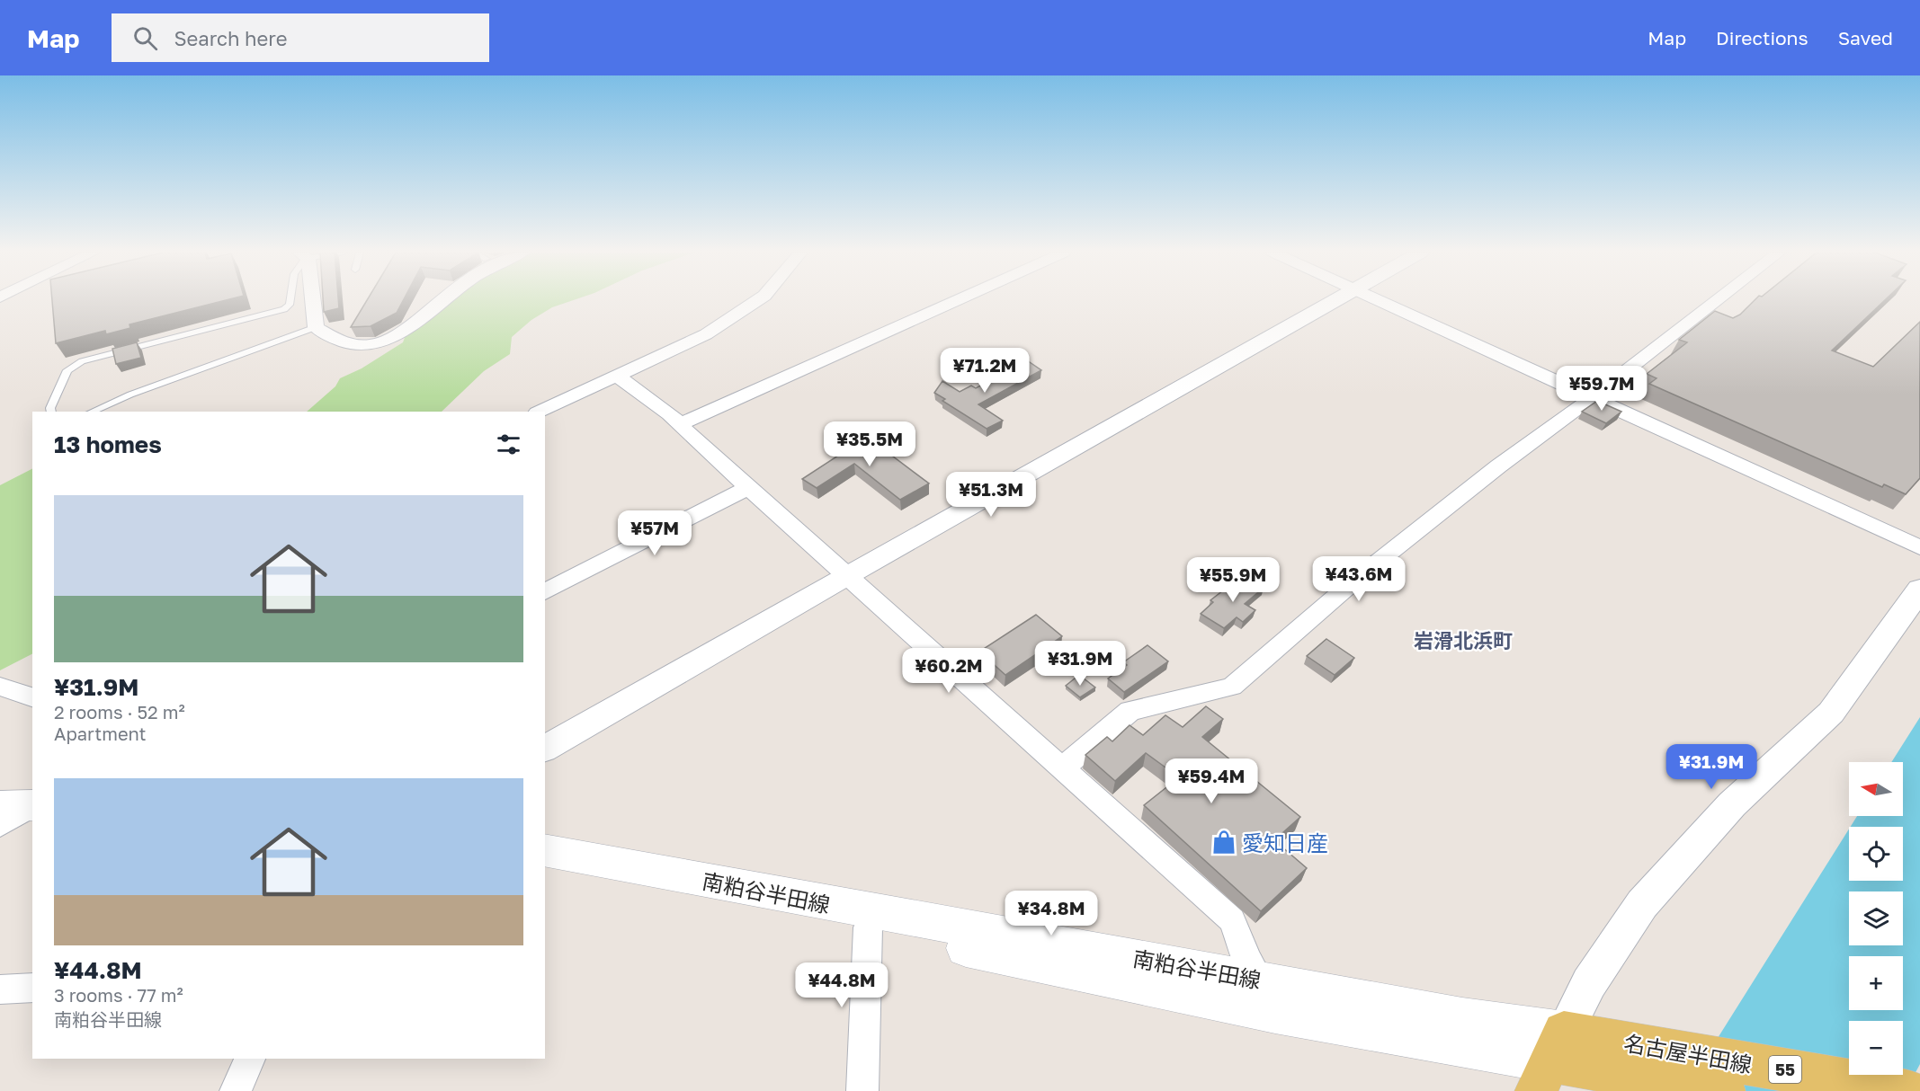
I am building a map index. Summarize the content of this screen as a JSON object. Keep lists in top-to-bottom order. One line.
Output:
{"streets":{"main road":["南粕谷半田線","名古屋半田線","55"]},"crossings":[["南粕谷半田線","名古屋半田線"]],"districts":["岩滑北浜町"],"places":{"shop":["愛知日産"]},"north":"left","page":{"header":"Map","search":"Search here","nav":["Map","Directions","Saved"],"price":["¥71.2M","¥59.7M","¥35.5M","¥51.3M","¥57M","¥43.6M","¥55.9M","¥31.9M","¥60.2M","¥31.9M","¥59.4M","¥34.8M","¥44.8M"],"heading":"13 homes","list":[{"name":"¥31.9M","note":"2 rooms · 52 m² · Apartment"},{"name":"¥44.8M","note":"3 rooms · 77 m² · 南粕谷半田線"}],"map_buttons":["+","−"]}}
